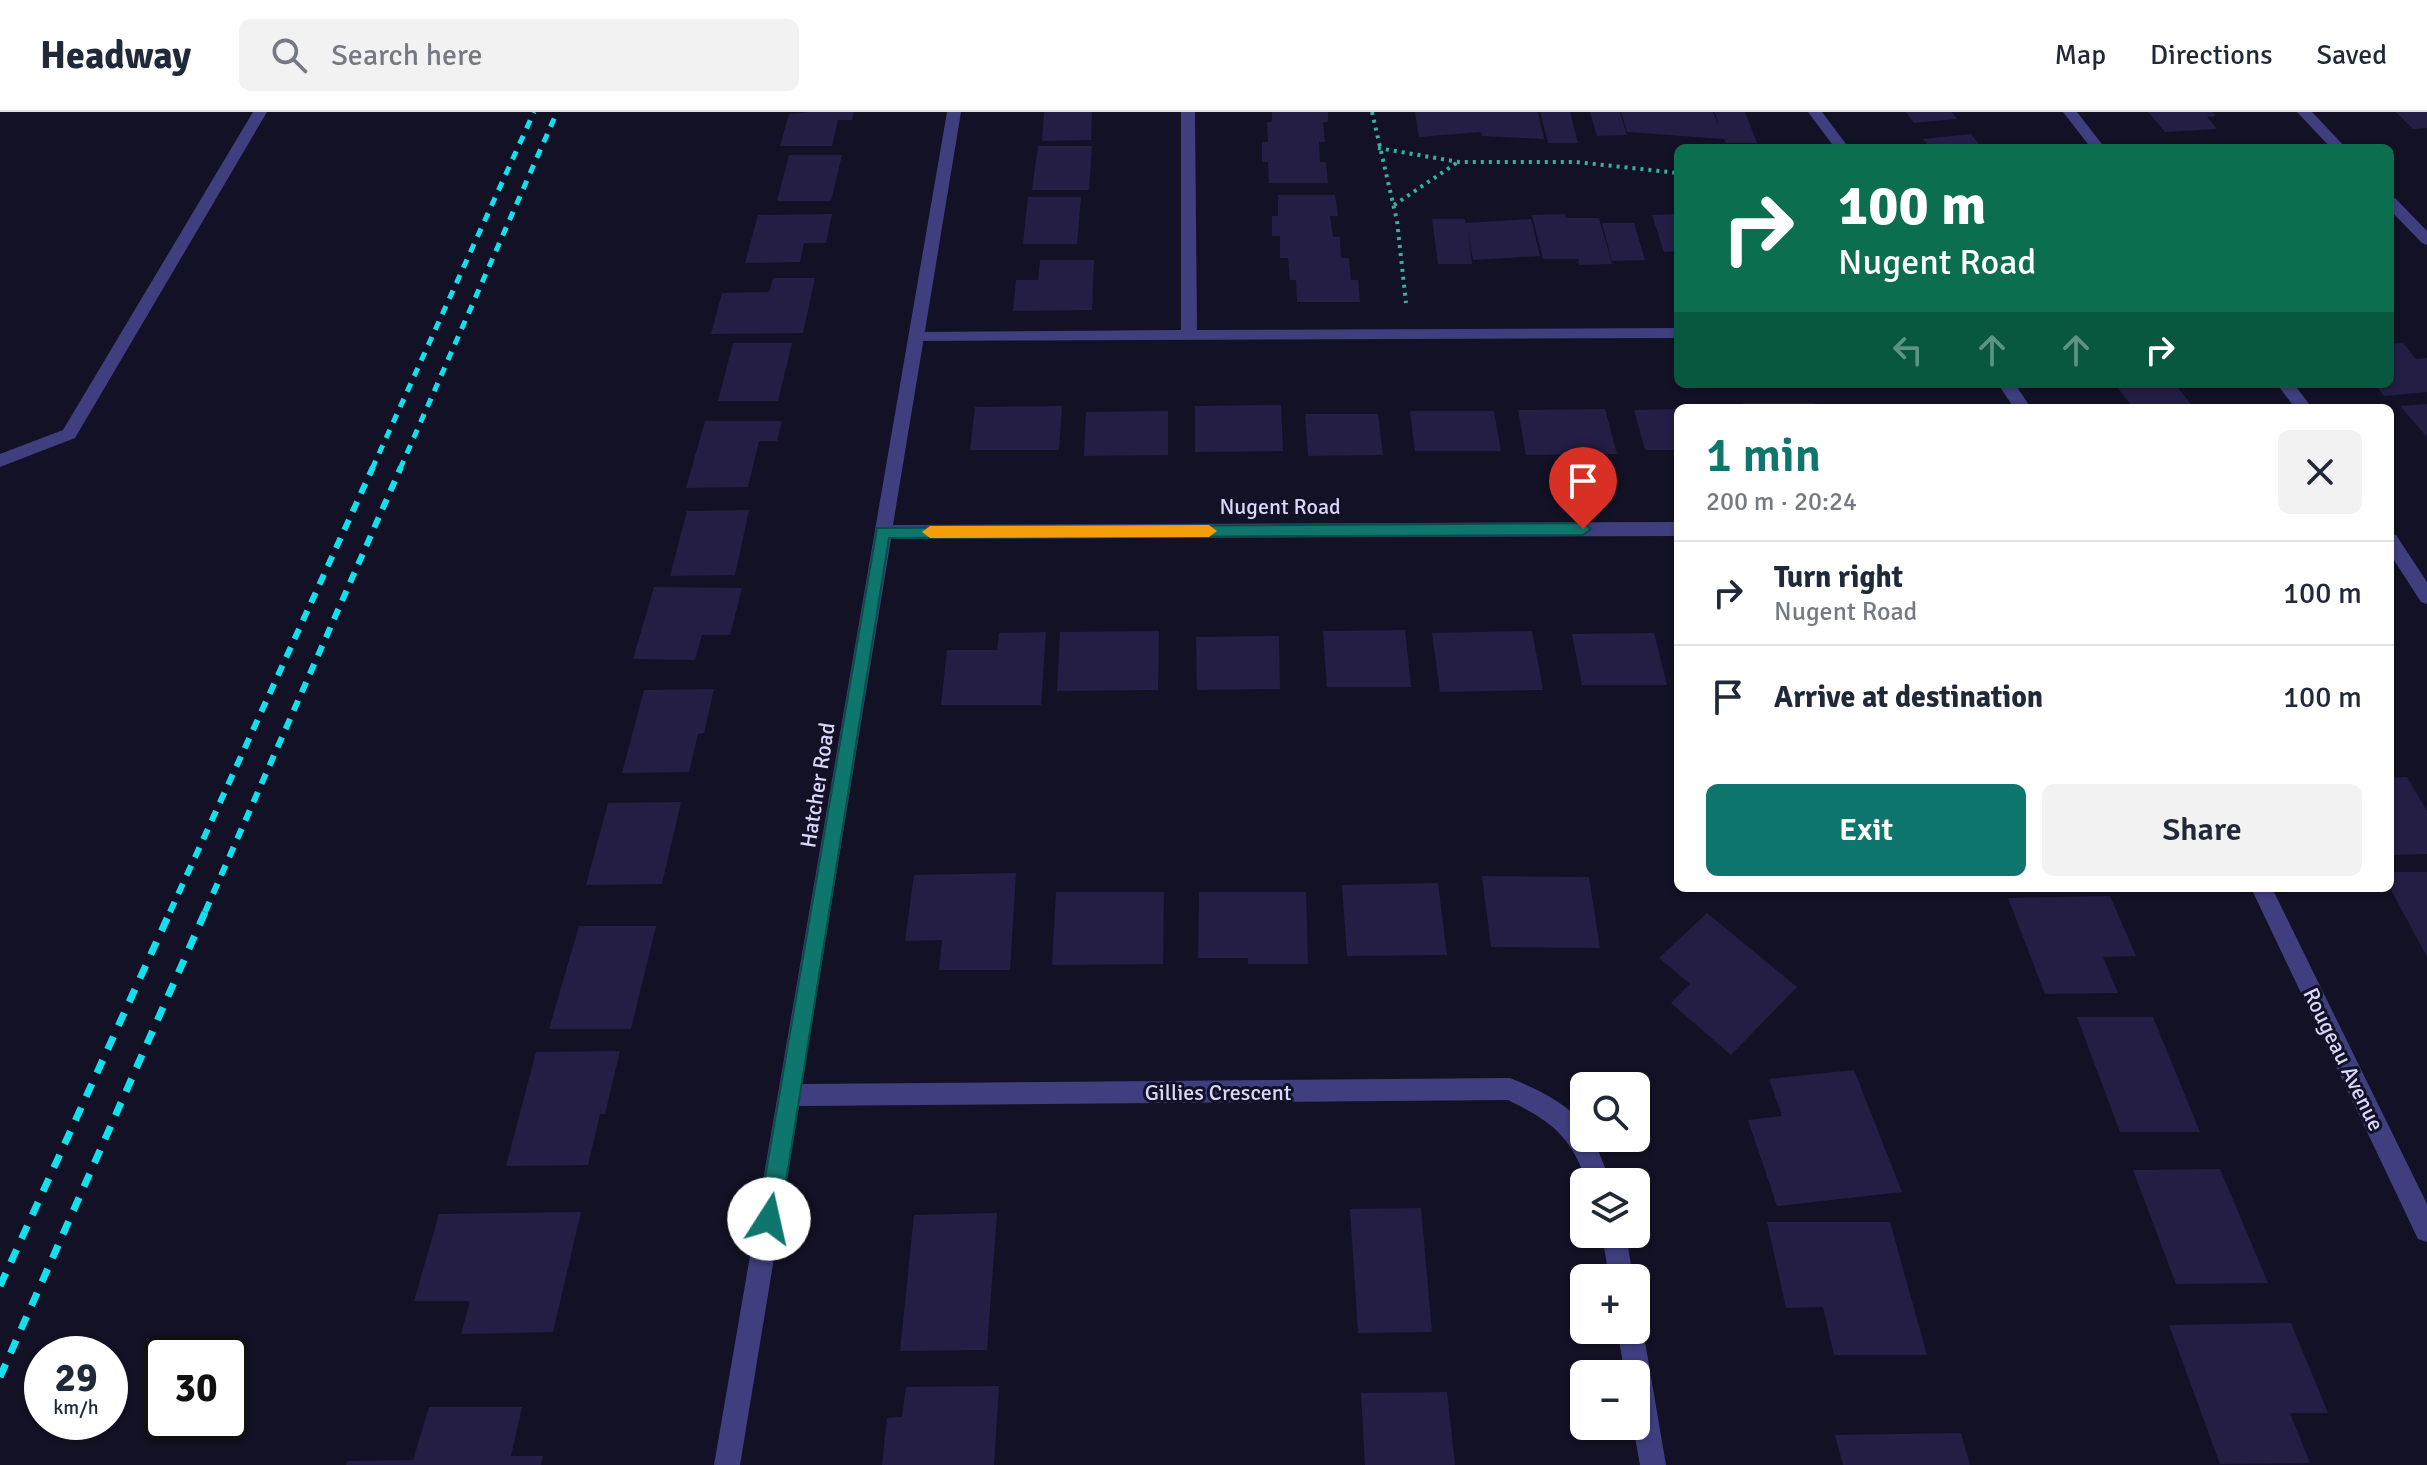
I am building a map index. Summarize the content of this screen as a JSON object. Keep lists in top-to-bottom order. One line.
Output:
{"streets":{"street":["Nugent Road","Hatcher Road","Rougeau Avenue","Gillies Crescent"]},"crossings":[["Nugent Road","Hatcher Road"],["Hatcher Road","Gillies Crescent"]],"page":{"header":"Headway","search":"Search here","nav":["Map","Directions","Saved"],"turn":["100 m","Nugent Road"],"heading":["1 min","200 m · 20:24"],"list":[{"name":"Turn right","note":"Nugent Road","value":"100 m"},{"name":"Arrive at destination","value":"100 m"}],"buttons":["Exit","Share"],"map_buttons":["+","−"],"speed":"29 km/h","limit":"30"}}
